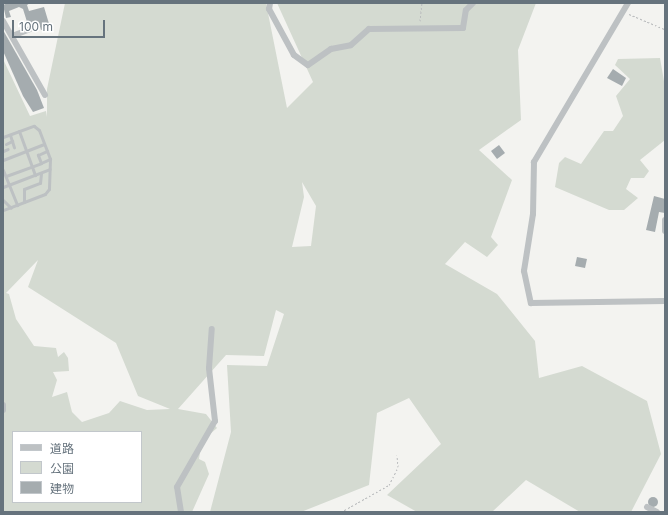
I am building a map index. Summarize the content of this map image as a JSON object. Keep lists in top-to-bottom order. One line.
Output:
{"legend":["道路","公園","建物"],"scale_bar":"100 m"}
